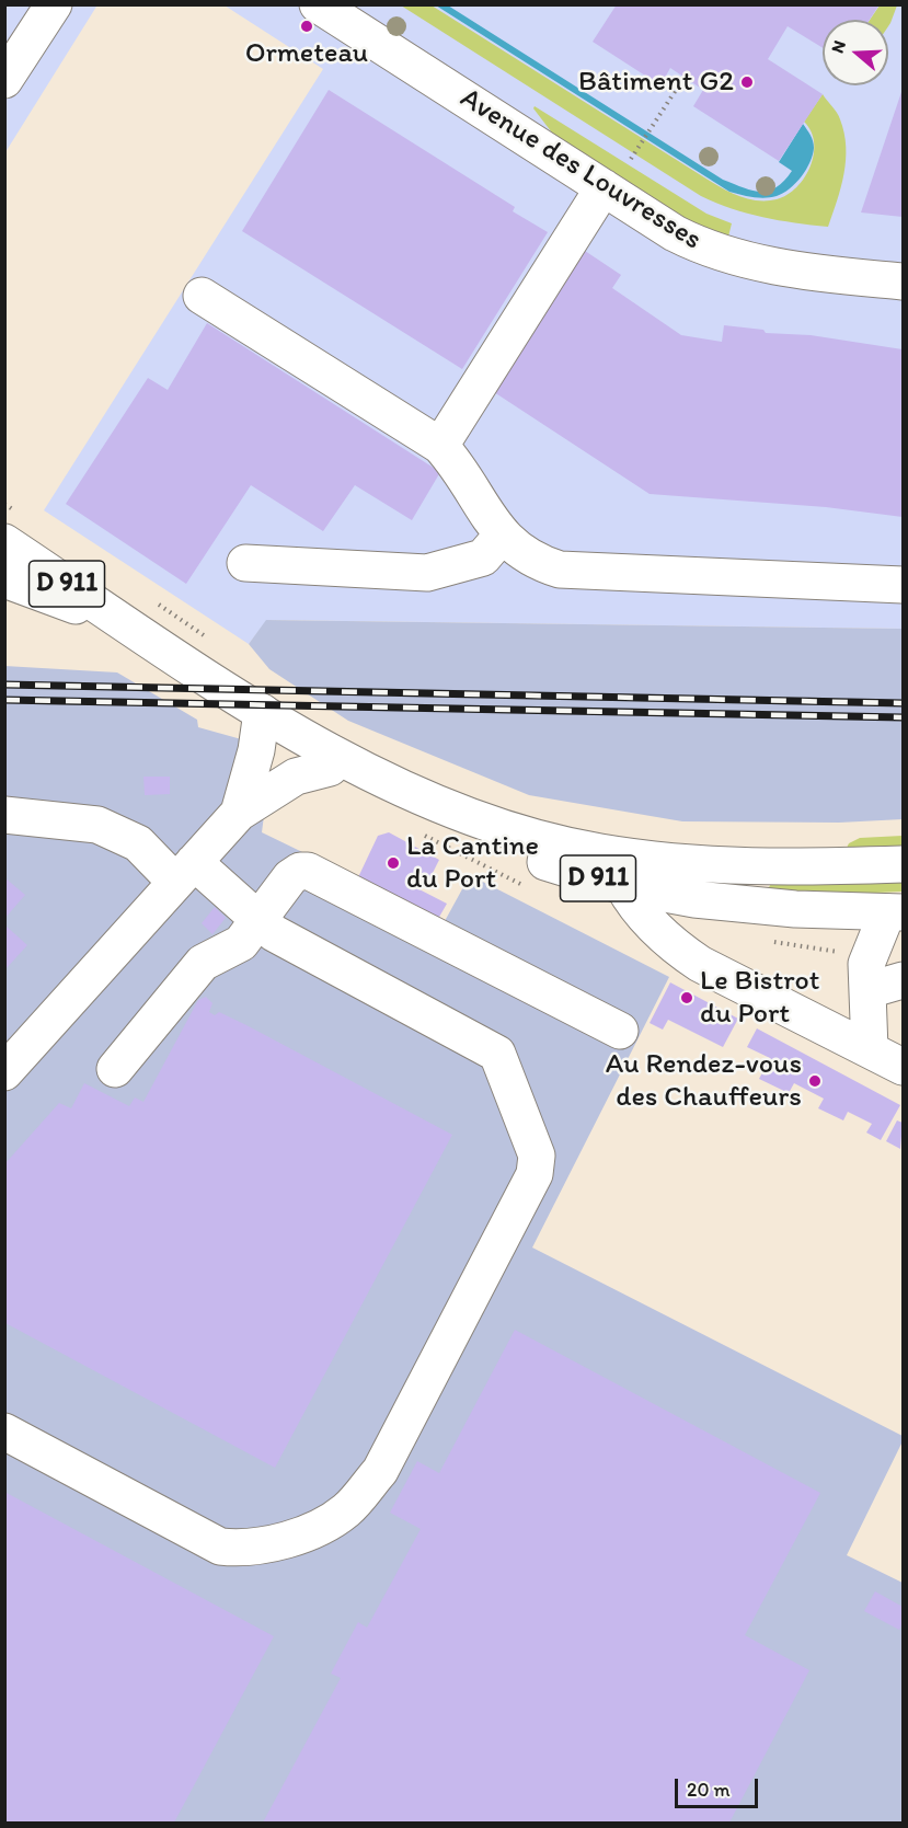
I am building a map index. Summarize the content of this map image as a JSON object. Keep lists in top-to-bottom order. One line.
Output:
{"streets":{"street":["Avenue des Louvresses","D 911"]},"places":["Ormeteau","Bâtiment G2","La Cantine du Port","Le Bistrot du Port","Au Rendez-vous des Chauffeurs"],"scale_bar":"20 m","north":"left"}
